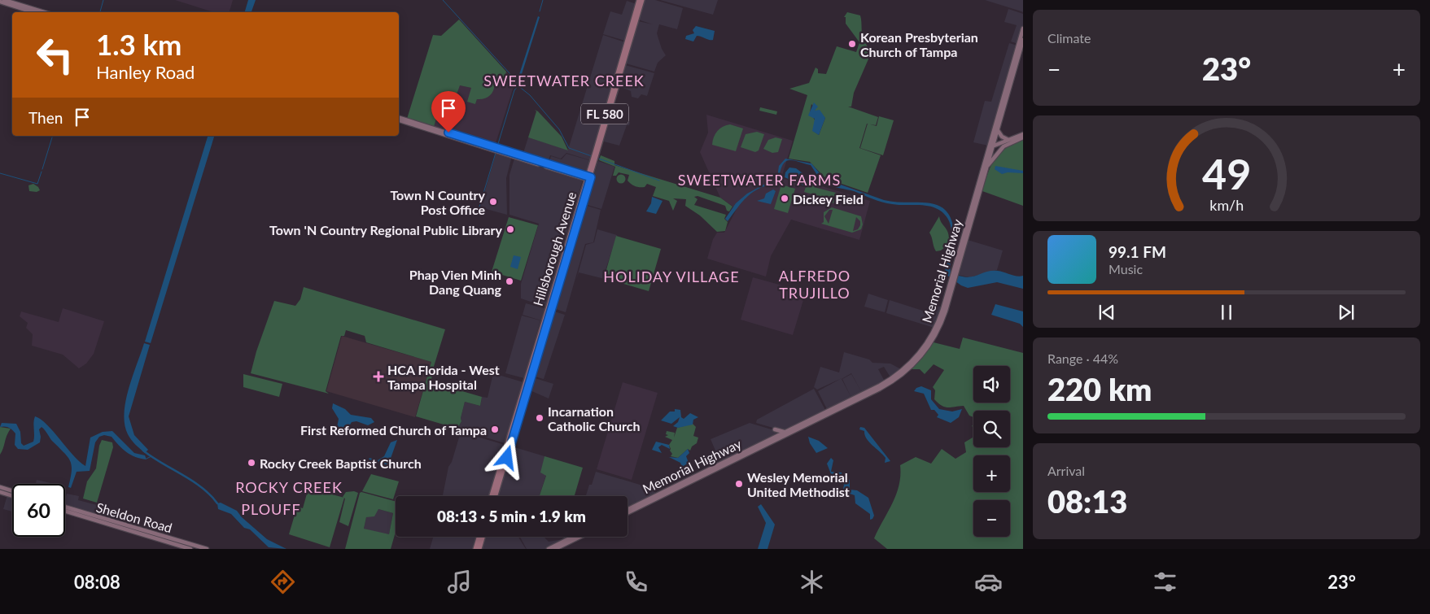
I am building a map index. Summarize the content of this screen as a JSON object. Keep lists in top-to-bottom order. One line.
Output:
{"streets":{"main road":["FL 580","Hillsborough Avenue","Memorial Highway","Sheldon Road"]},"districts":["SWEETWATER CREEK","SWEETWATER FARMS","ALFREDO TRUJILLO","HOLIDAY VILLAGE","ROCKY CREEK","PLOUFF"],"places":{"other":["Korean Presbyterian Church of Tampa","Dickey Field","Town N Country Post Office","Town 'N Country Regional Public Library","Phap Vien Minh Dang Quang","Incarnation Catholic Church","First Reformed Church of Tampa","Rocky Creek Baptist Church","Wesley Memorial United Methodist"],"health":["HCA Florida - West Tampa Hospital"]},"page":{"tile":["Climate",["Range · 44%","220 km"],["Arrival","08:13"]],"turn":["1.3 km","Hanley Road"],"heat":["−","23°","+"],"then":"Then","song":["99.1 FM","Music"],"map_buttons":["+","−"],"limit":"60","trip":"08:13 · 5 min · 1.9 km","tabs":["08:08","23°"],"gauge":["49","km/h"]}}
